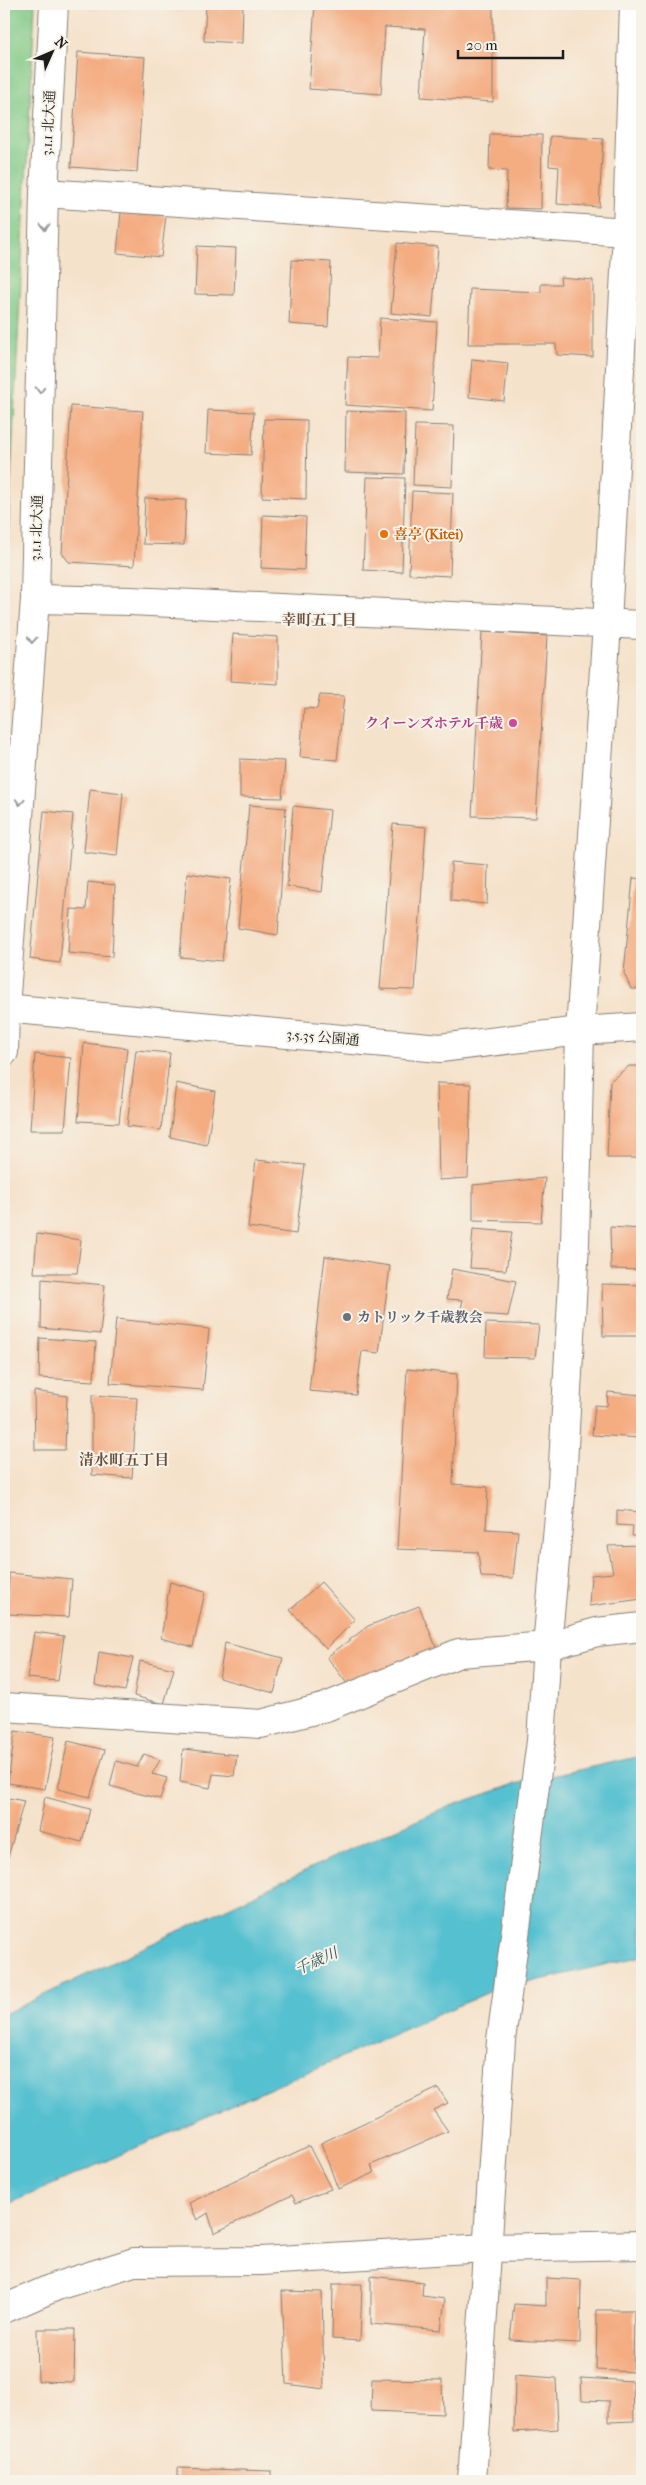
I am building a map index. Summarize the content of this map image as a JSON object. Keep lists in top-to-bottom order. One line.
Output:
{"streets":{"street":["3.1.1 北大通","3.5.35 公園通"]},"crossings":[["3.1.1 北大通","3.5.35 公園通"]],"one_way":["3.1.1 北大通"],"districts":["幸町五丁目","清水町五丁目"],"water":["千歳川"],"places":["喜亭 (Kitei)","クイーンズホテル千歳","カトリック千歳教会"],"scale_bar":"20 m","north":"top right"}
